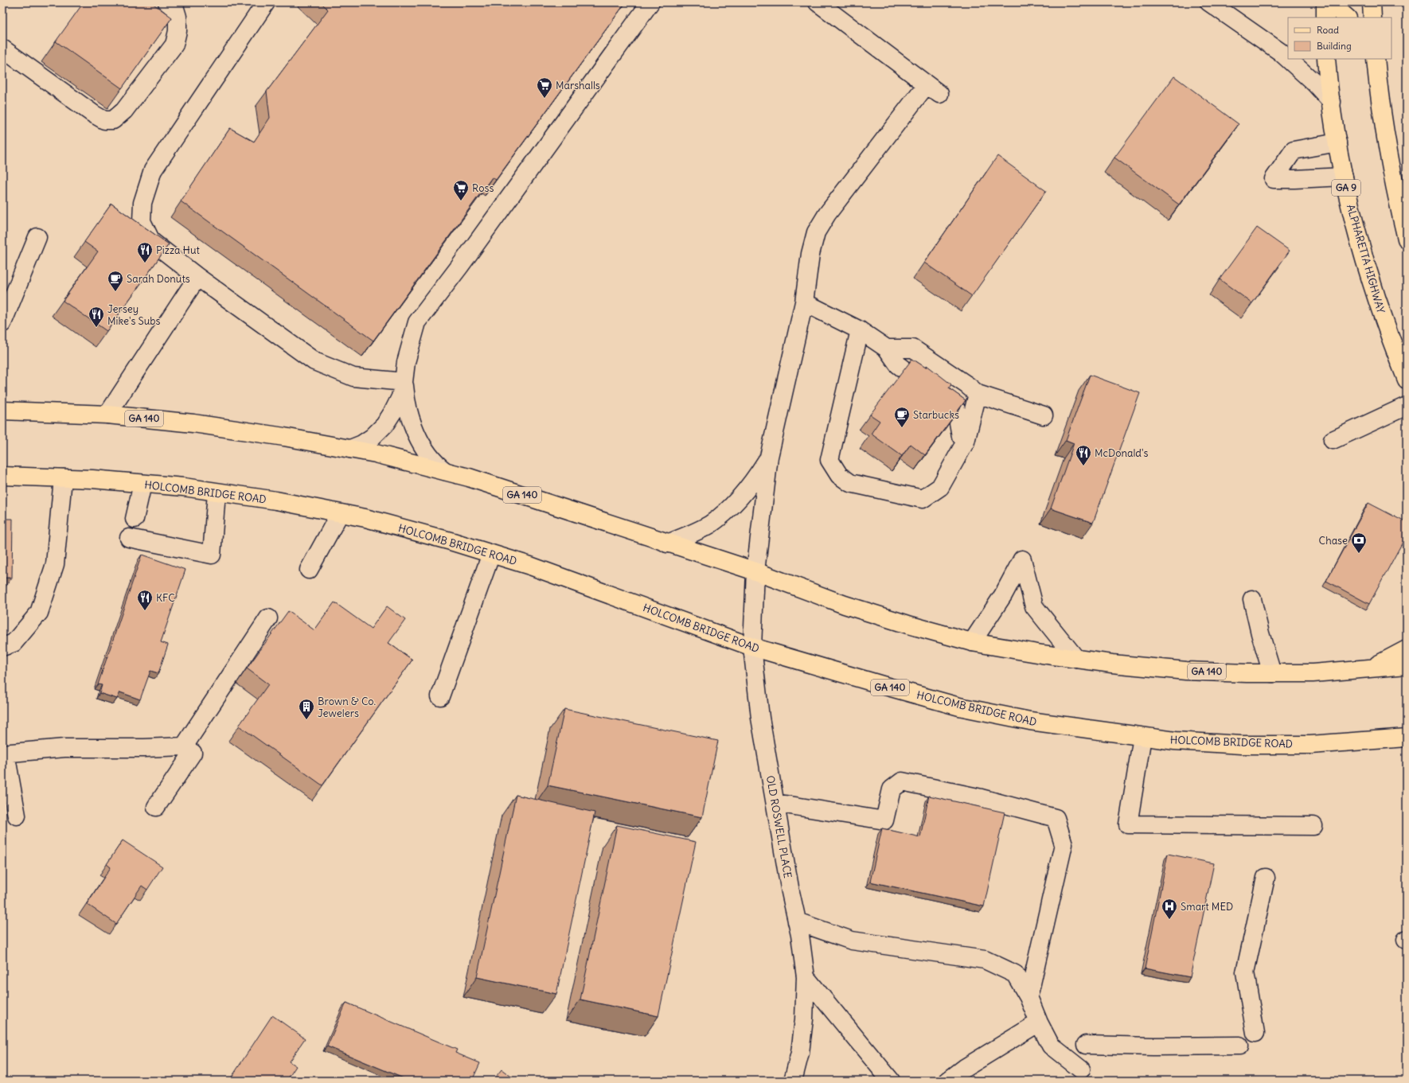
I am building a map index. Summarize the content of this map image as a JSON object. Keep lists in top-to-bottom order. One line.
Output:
{"streets":{"main road":["GA 9","ALPHARETTA HIGHWAY","GA 140","HOLCOMB BRIDGE ROAD"],"street":["OLD ROSWELL PLACE"]},"crossings":[["GA 140","OLD ROSWELL PLACE"],["HOLCOMB BRIDGE ROAD","OLD ROSWELL PLACE"]],"places":{"supermarket":["Marshalls","Ross"],"restaurant":["Pizza Hut","Jersey Mike's Subs","McDonald's","KFC"],"cafe":["Sarah Donuts","Starbucks"],"bank":["Chase"],"building":["Brown & Co. Jewelers"],"hospital":["Smart MED"]},"legend":["Road","Building"]}
